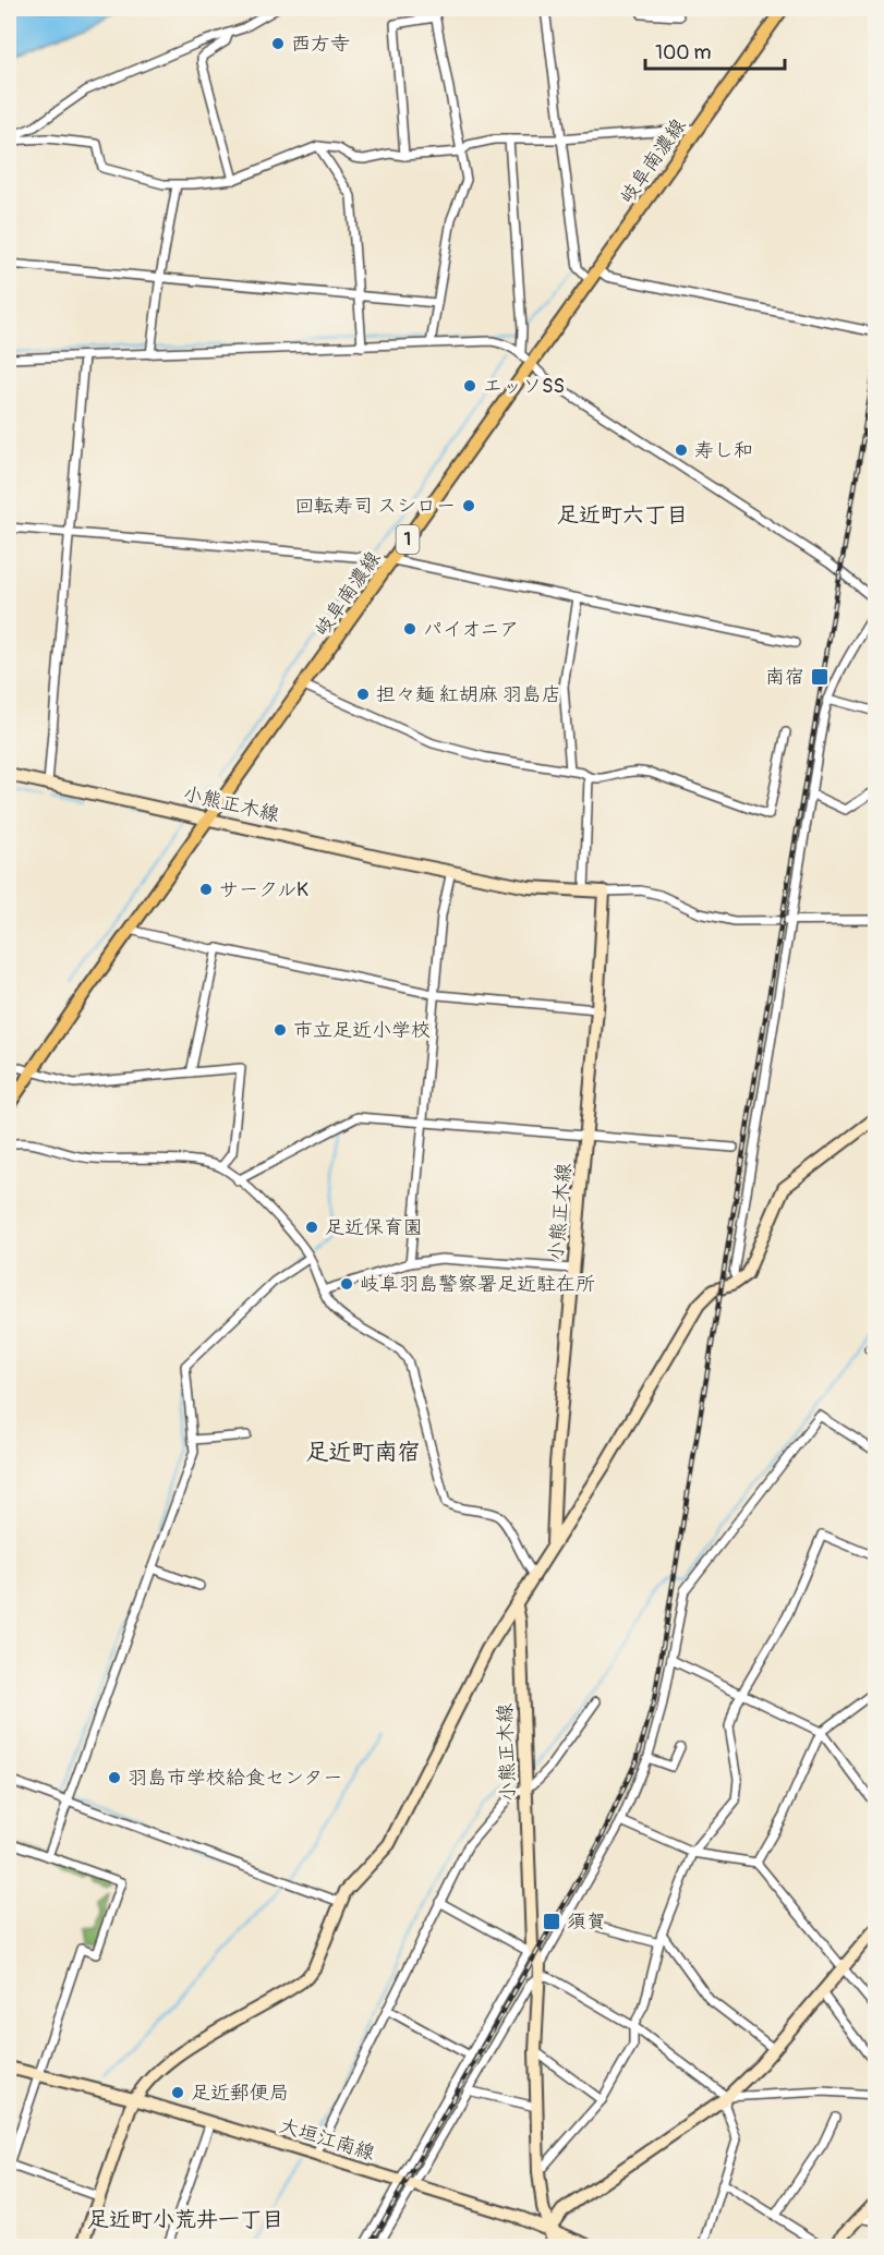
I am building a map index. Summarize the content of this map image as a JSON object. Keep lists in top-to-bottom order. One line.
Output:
{"streets":{"main road":["岐阜南濃線","1"],"street":["小熊正木線","大垣江南線"]},"crossings":[["岐阜南濃線","小熊正木線"],["小熊正木線","大垣江南線"]],"districts":["足近町六丁目","足近町南宿","足近町小荒井一丁目"],"places":{"other":["西方寺","エッソSS","寿し和","回転寿司 スシロー","パイオニア","担々麺 紅胡麻 羽島店","サークルK","市立足近小学校","足近保育園","岐阜羽島警察署足近駐在所","羽島市学校給食センター","足近郵便局"],"transit":["南宿","須賀"]},"scale_bar":"100 m"}
